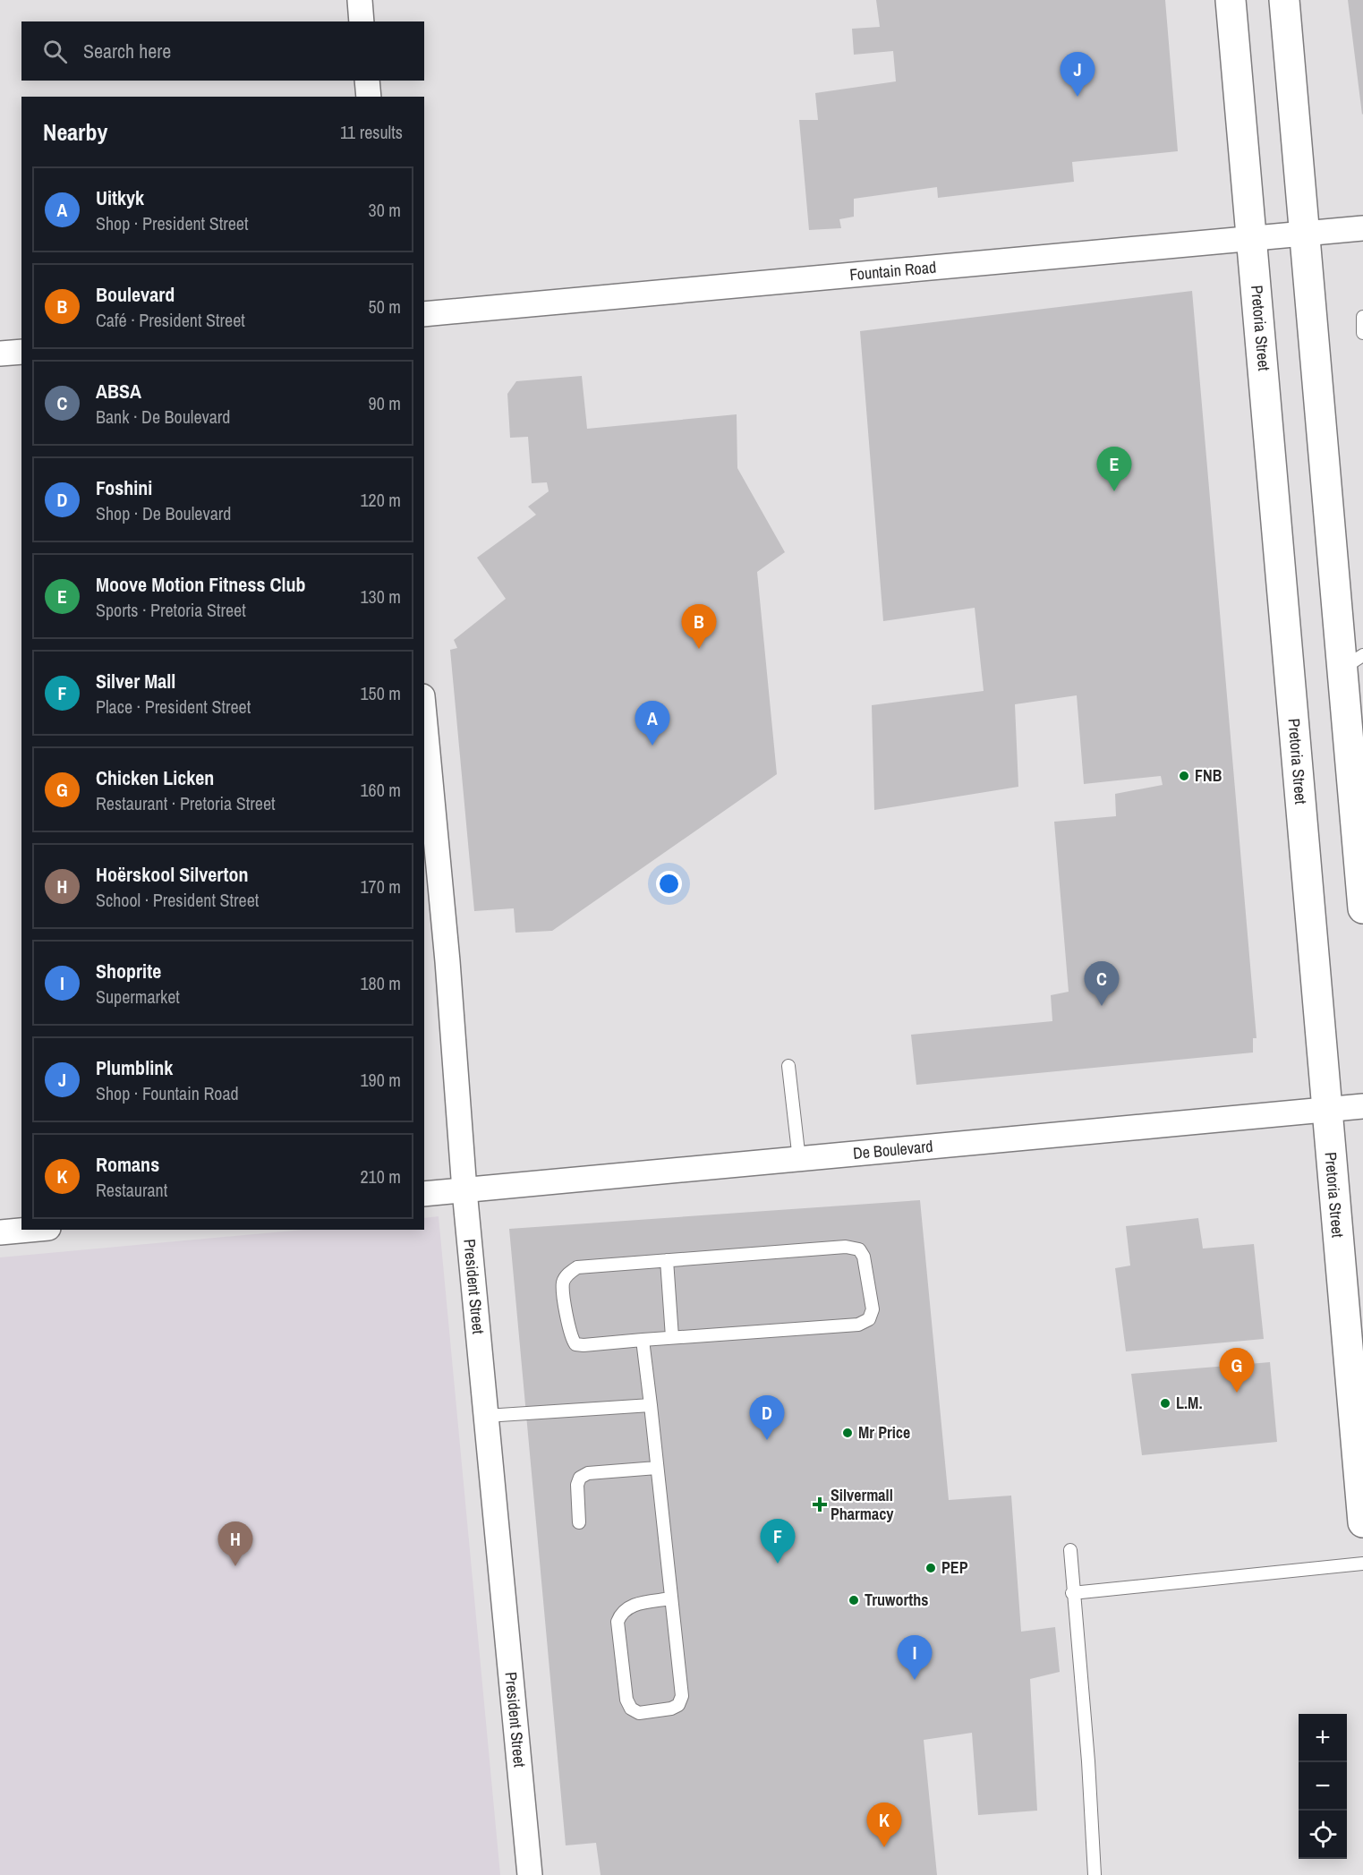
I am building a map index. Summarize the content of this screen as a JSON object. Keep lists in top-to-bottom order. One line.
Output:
{"streets":{"main road":["Pretoria Street"],"street":["Fountain Road","De Boulevard","President Street"]},"crossings":[["Fountain Road","Pretoria Street"],["Pretoria Street","De Boulevard"],["De Boulevard","President Street"]],"places":{"other":["FNB","L.M.","Mr Price","PEP","Truworths"],"health":["Silvermall Pharmacy"]},"page":{"search":"Search here","pins":["J","E","B","A","C","G","D","F","H","I","K"],"heading":["Nearby","11 results"],"list":[{"mark":"A","name":"Uitkyk","note":"Shop · President Street","value":"30 m"},{"mark":"B","name":"Boulevard","note":"Café · President Street","value":"50 m"},{"mark":"C","name":"ABSA","note":"Bank · De Boulevard","value":"90 m"},{"mark":"D","name":"Foshini","note":"Shop · De Boulevard","value":"120 m"},{"mark":"E","name":"Moove Motion Fitness Club","note":"Sports · Pretoria Street","value":"130 m"},{"mark":"F","name":"Silver Mall","note":"Place · President Street","value":"150 m"},{"mark":"G","name":"Chicken Licken","note":"Restaurant · Pretoria Street","value":"160 m"},{"mark":"H","name":"Hoërskool Silverton","note":"School · President Street","value":"170 m"},{"mark":"I","name":"Shoprite","note":"Supermarket","value":"180 m"},{"mark":"J","name":"Plumblink","note":"Shop · Fountain Road","value":"190 m"},{"mark":"K","name":"Romans","note":"Restaurant","value":"210 m"}],"map_buttons":["+","−"]}}
